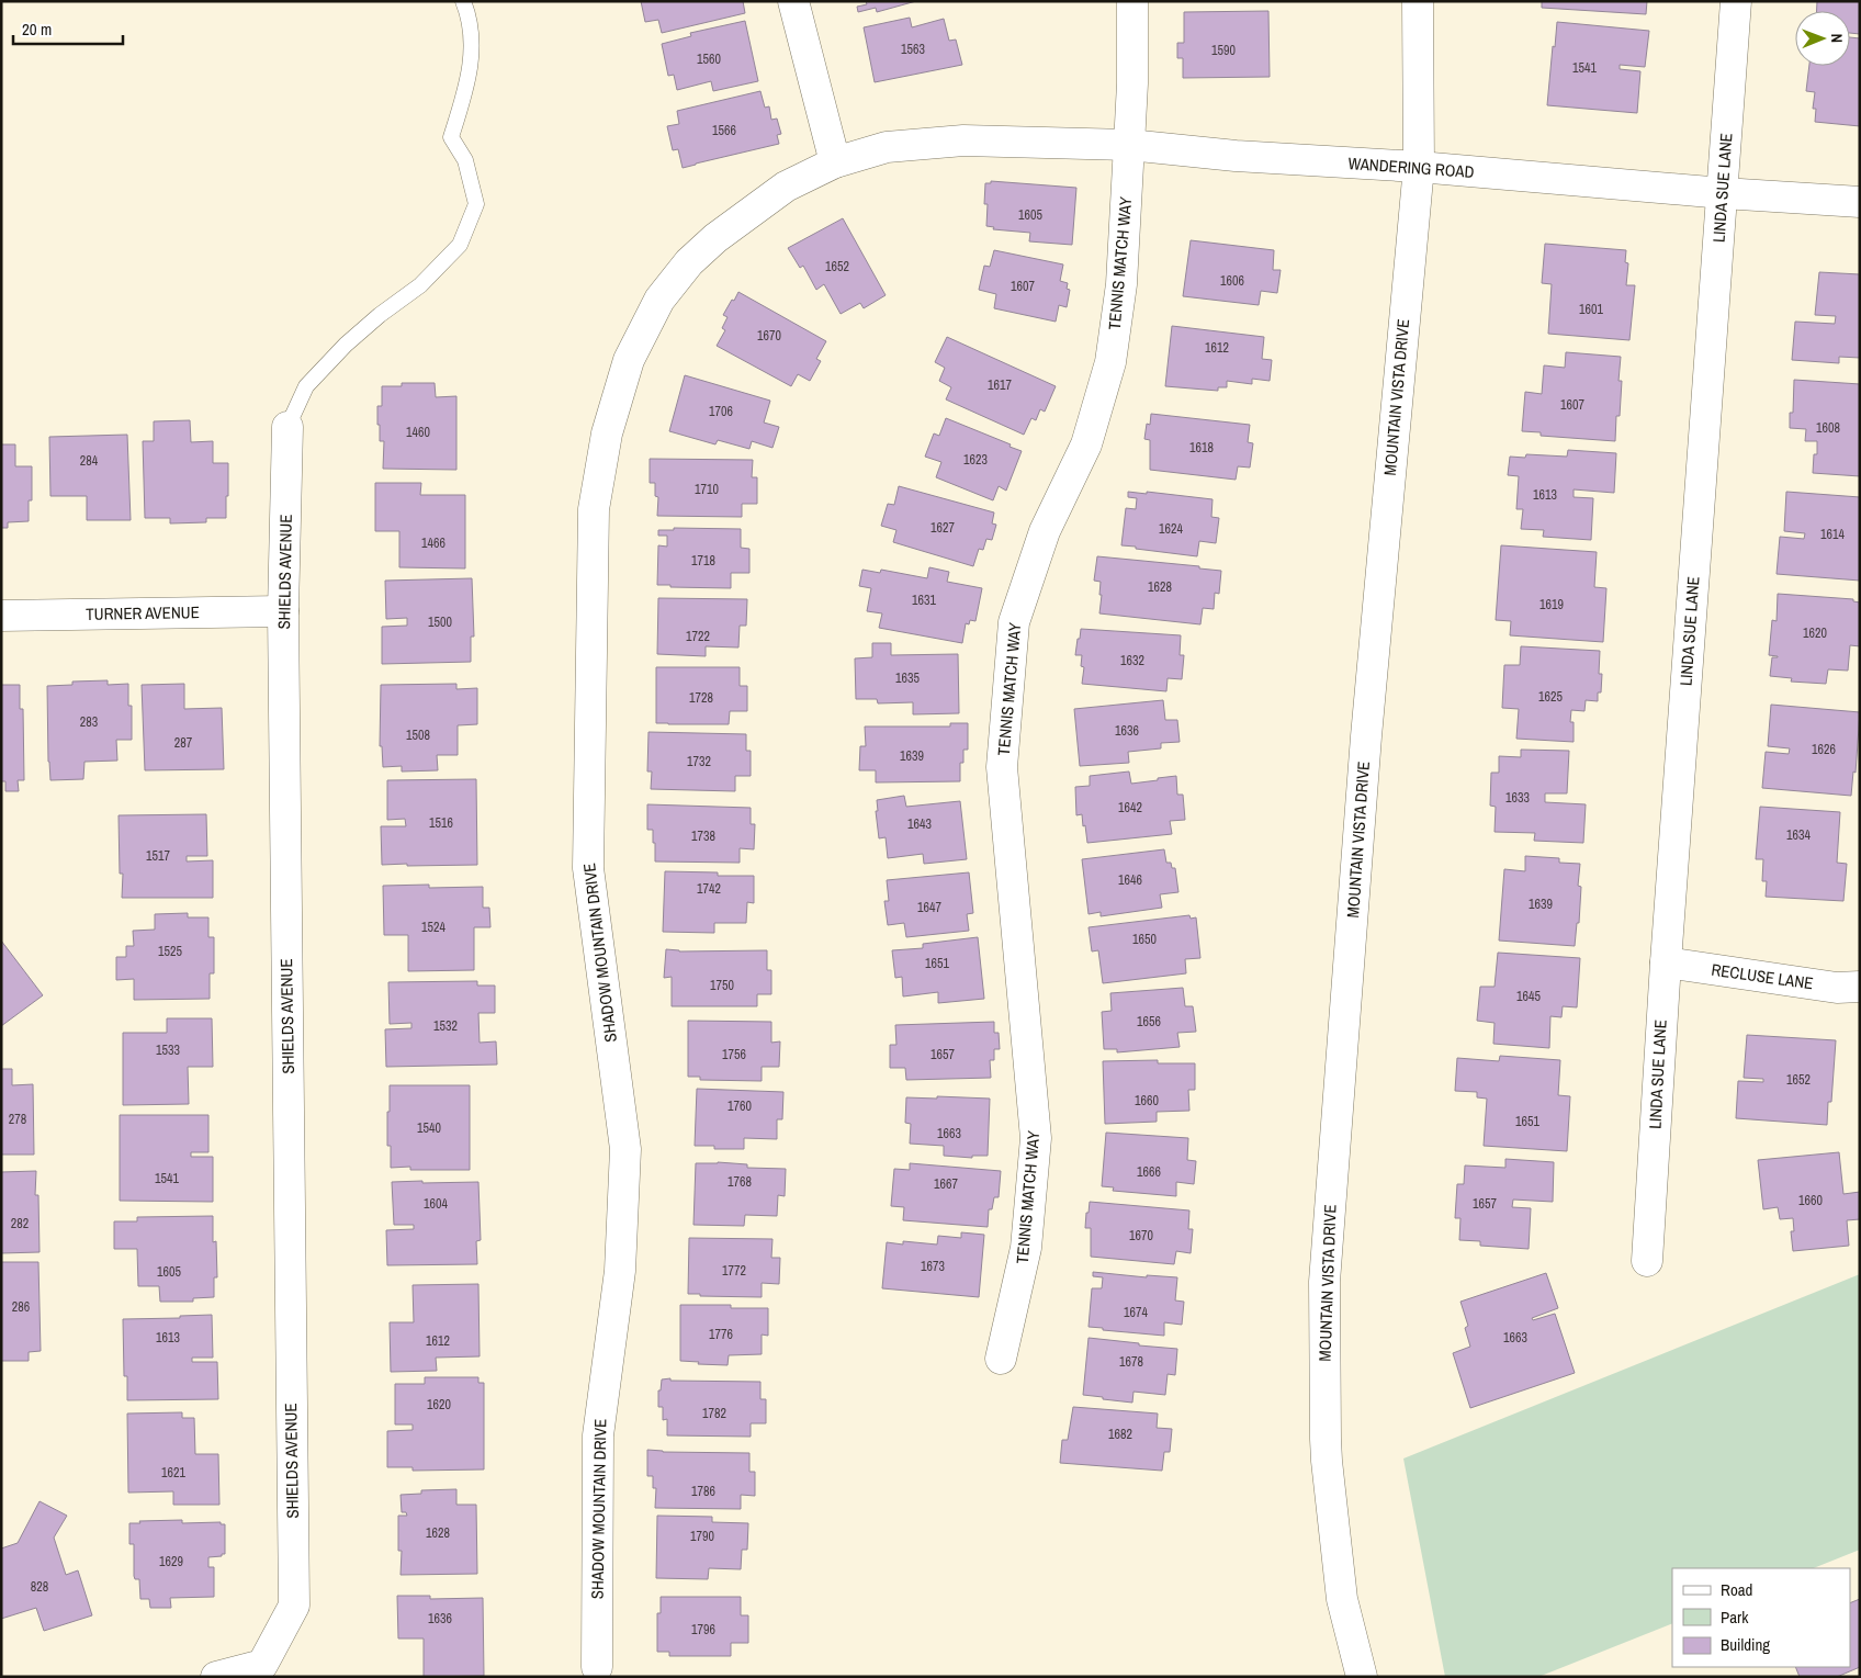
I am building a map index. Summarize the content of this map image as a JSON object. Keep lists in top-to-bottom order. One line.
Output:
{"streets":{"street":["WANDERING ROAD","LINDA SUE LANE","TENNIS MATCH WAY","MOUNTAIN VISTA DRIVE","SHIELDS AVENUE","TURNER AVENUE","SHADOW MOUNTAIN DRIVE","RECLUSE LANE"]},"crossings":[["WANDERING ROAD","LINDA SUE LANE"],["WANDERING ROAD","TENNIS MATCH WAY"],["WANDERING ROAD","MOUNTAIN VISTA DRIVE"],["WANDERING ROAD","SHADOW MOUNTAIN DRIVE"],["LINDA SUE LANE","RECLUSE LANE"],["SHIELDS AVENUE","TURNER AVENUE"]],"house_numbers":["1563","1590","1560","1541","1566","1605","1652","1606","1607","1601","1670","1612","1617","1607","1706","1608","1460","1618","1623","284","1710","1613","1627","1624","1614","1466","1718","1628","1631","1619","1500","1620","1722","1632","1635","1625","1728","283","1636","1508","287","1626","1639","1732","1633","1642","1516","1643","1634","1738","1517","1646","1742","1639","1647","1524","1650","1525","1651","1750","1645","1656","1532","1533","1756","1657","1652","1660","1760","278","1651","1540","1663","1666","1541","1768","1667","1660","1604","1657","282","1670","1673","1772","1605","286","1674","1776","1613","1663","1612","1678","1620","1782","1682","1621","1786","1628","1790","1629","828","1636","1796"],"legend":["Road","Park","Building"],"scale_bar":"20 m","north":"right"}
